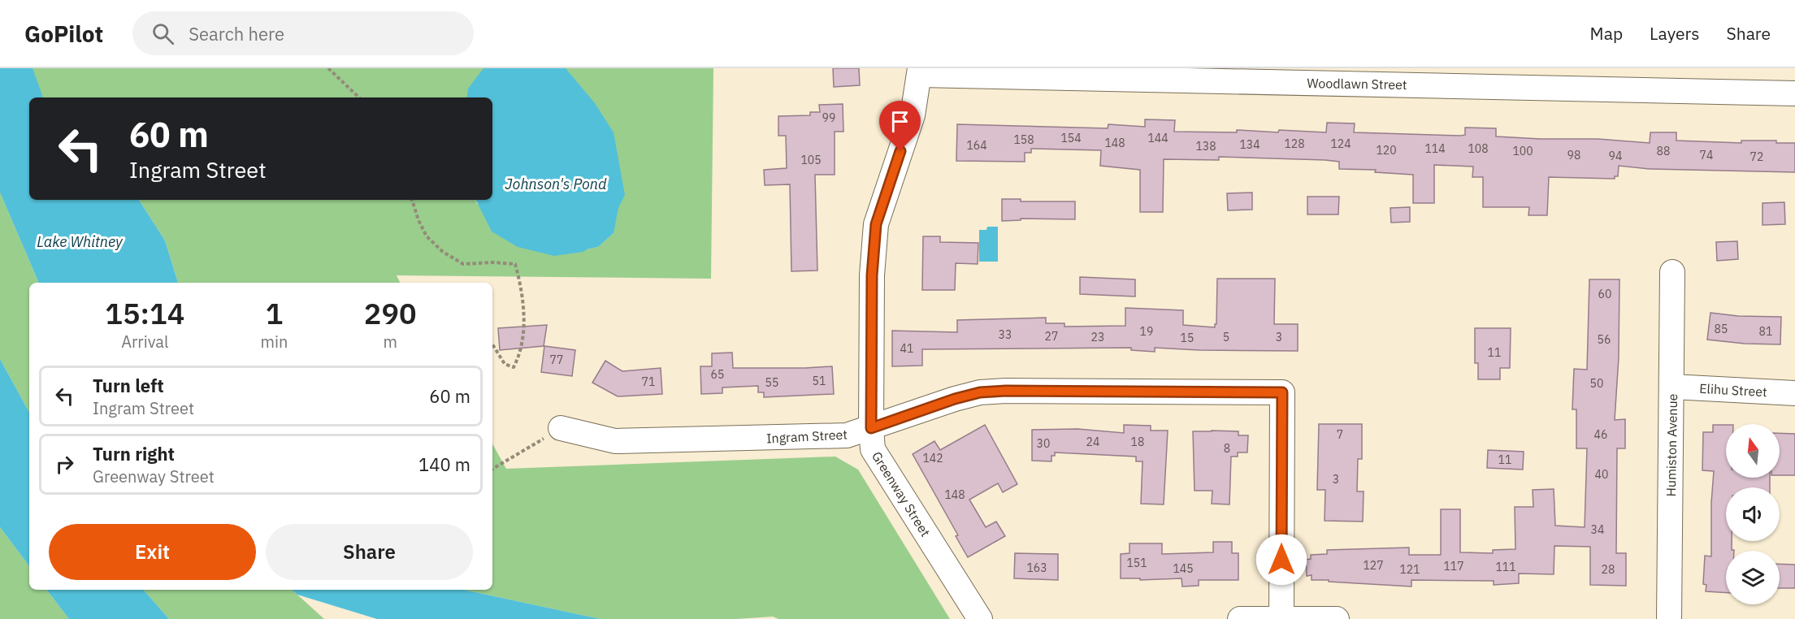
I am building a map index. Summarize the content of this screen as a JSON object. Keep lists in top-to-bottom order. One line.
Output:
{"streets":{"street":["Woodlawn Street","Elihu Street","Ingram Street","Humiston Avenue","Greenway Street"]},"crossings":[["Woodlawn Street","Greenway Street"],["Elihu Street","Humiston Avenue"],["Ingram Street","Greenway Street"]],"water":["Johnson's Pond","Lake Whitney"],"house_numbers":["99","154","144","158","148","128","124","134","164","138","114","108","120","100","88","98","74","94","72","105","60","85","19","81","33","27","23","5","3","15","56","41","11","77","65","51","71","55","50","7","46","24","18","30","8","142","11","40","3","148","34","151","127","117","111","163","145","121","28"],"north":"top","page":{"header":"GoPilot","search":"Search here","nav":["Map","Layers","Share"],"turn":["60 m","Ingram Street"],"eta":["15:14","Arrival","1","min","290","m"],"list":[{"name":"Turn left","note":"Ingram Street","value":"60 m"},{"name":"Turn right","note":"Greenway Street","value":"140 m"}],"buttons":["Exit","Share"]}}
